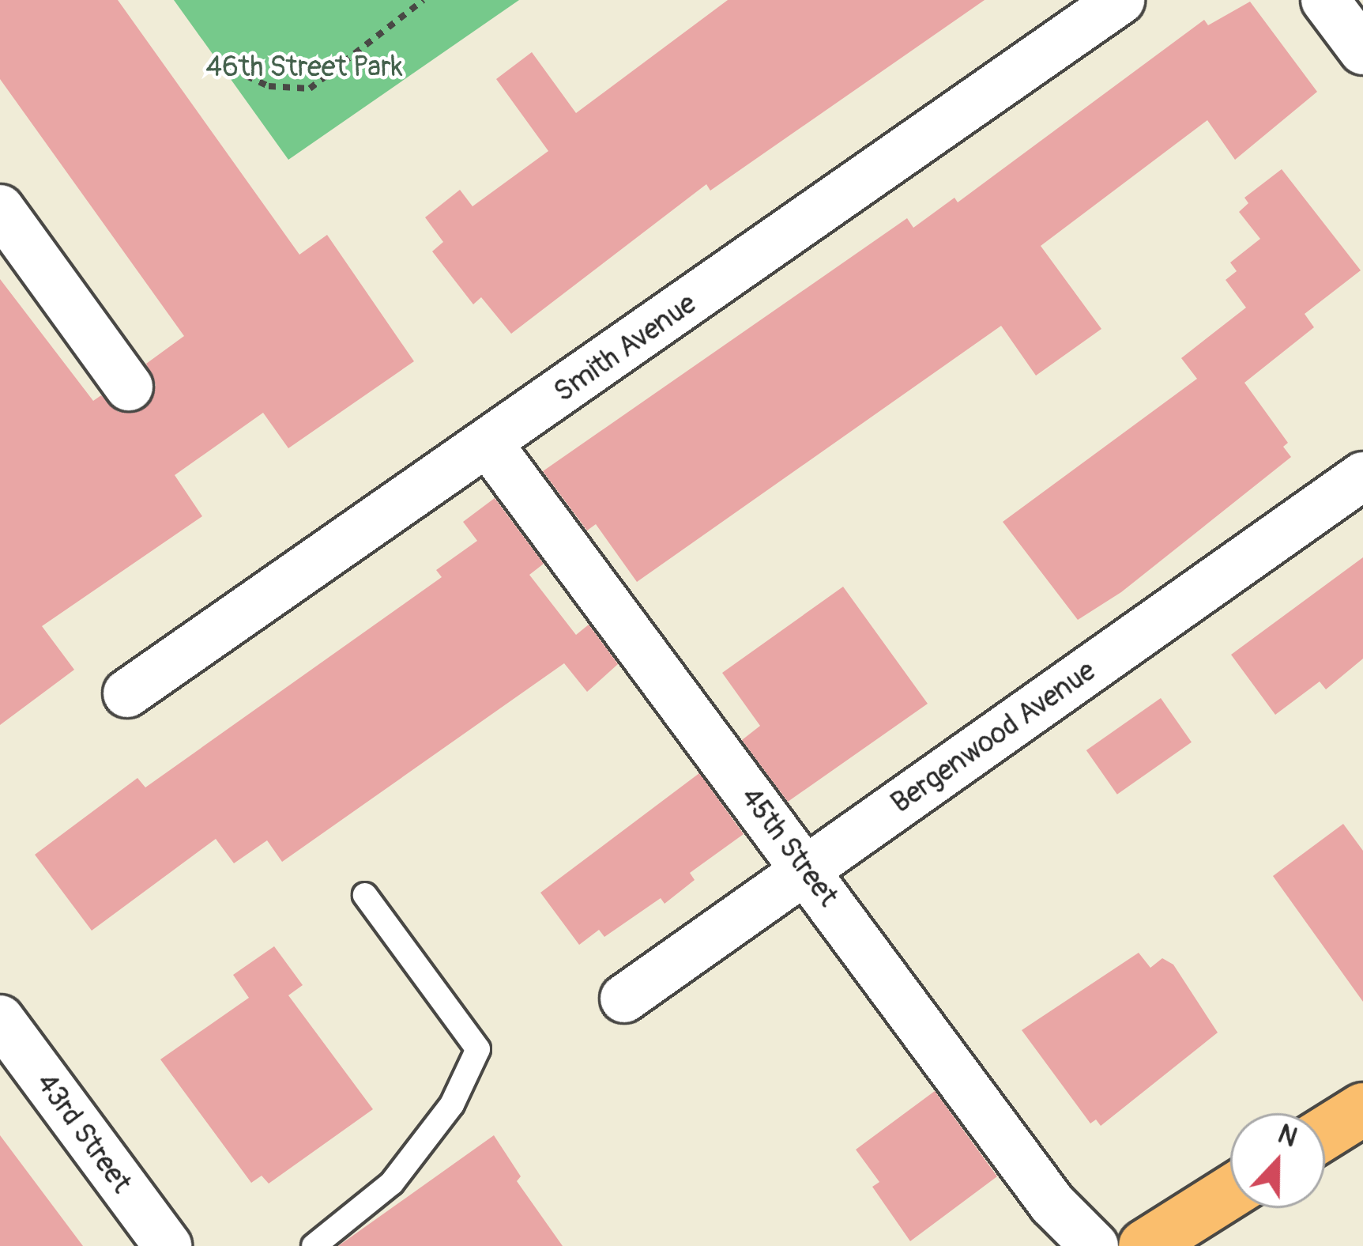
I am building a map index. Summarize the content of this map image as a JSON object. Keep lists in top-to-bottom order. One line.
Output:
{"streets":{"street":["Smith Avenue","Bergenwood Avenue","45th Street","43rd Street"]},"crossings":[["Smith Avenue","45th Street"],["Bergenwood Avenue","45th Street"]],"parks":["46th Street Park"],"north":"top"}
